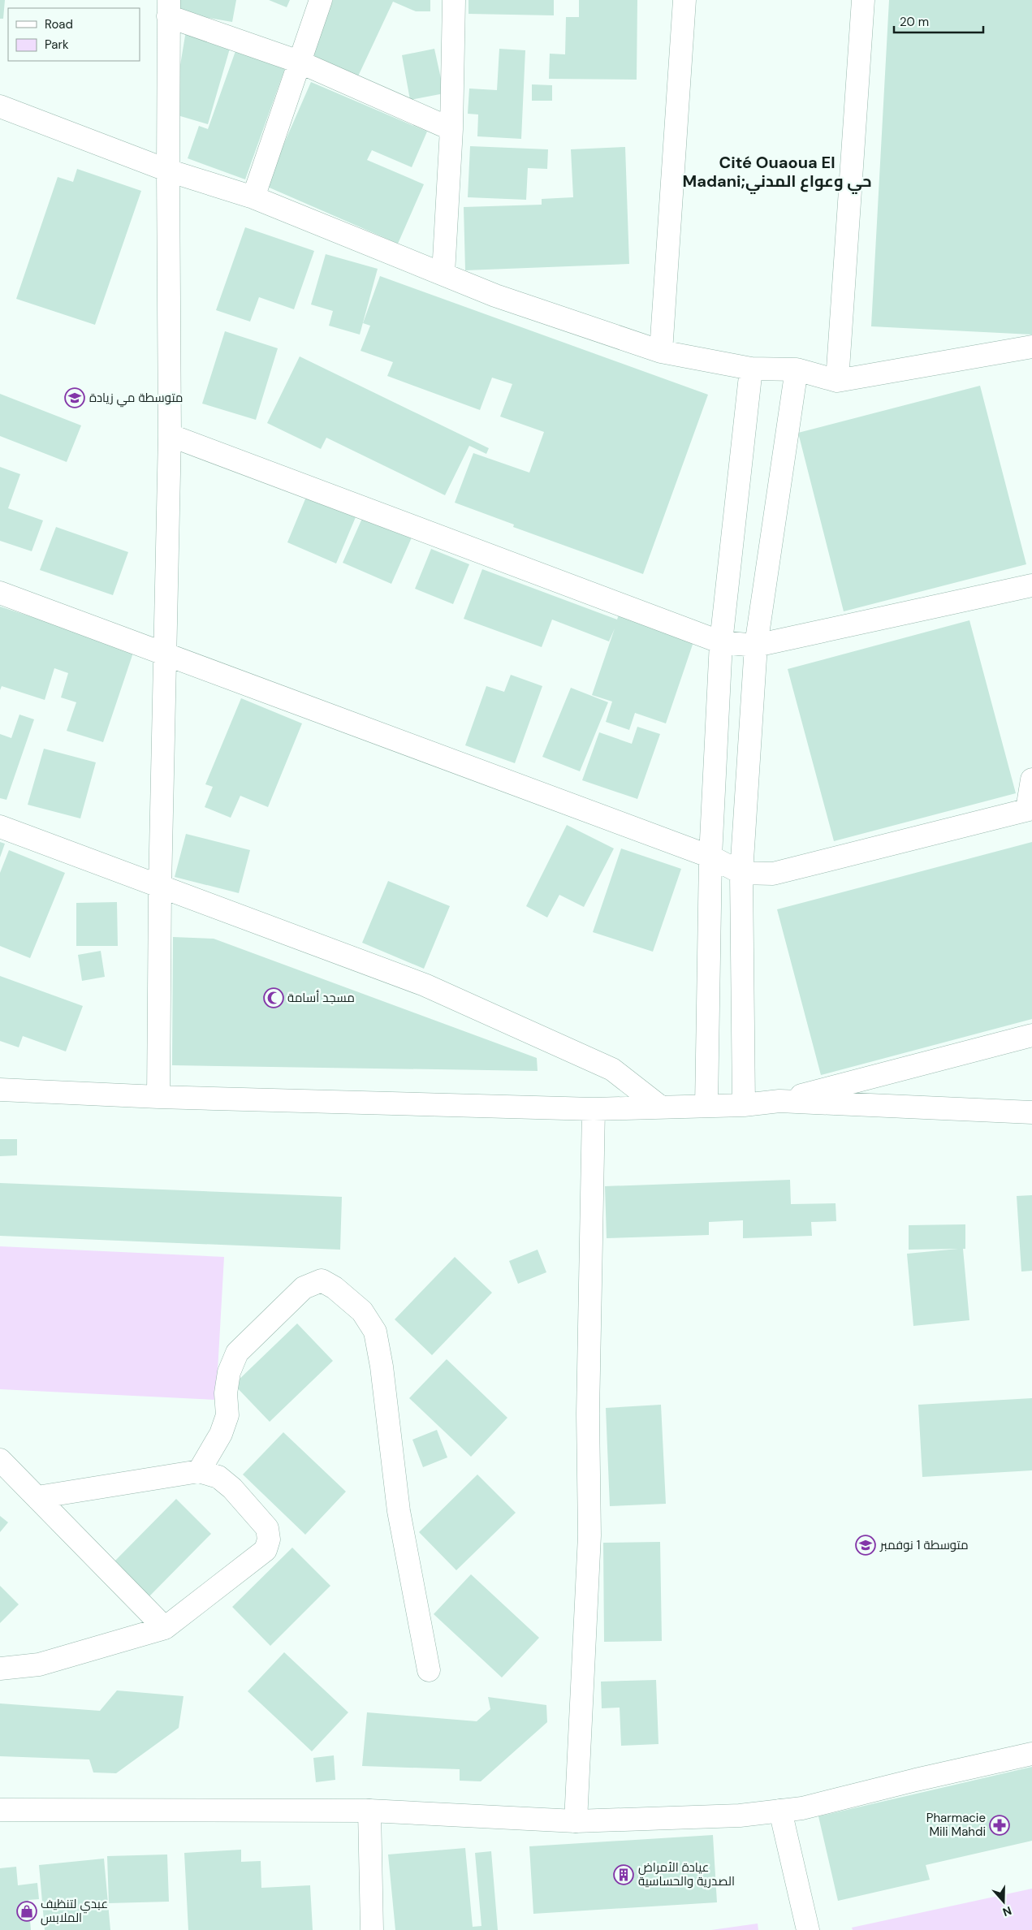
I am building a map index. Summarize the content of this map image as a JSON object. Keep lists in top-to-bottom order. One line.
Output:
{"districts":["Cité Ouaoua El Madani;حي وعواع المدني"],"places":{"school or university":["متوسطة مي زيادة","متوسطة 1 نوفمبر"],"mosque":["مسجد أسامة"],"pharmacy":["Pharmacie Mili Mahdi"],"building":["عيادة الأمراض الصدرية والحساسية"],"shop":["عبدي لتنظيف الملابس"]},"legend":["Road","Park"],"scale_bar":"20 m","north":"bottom"}
